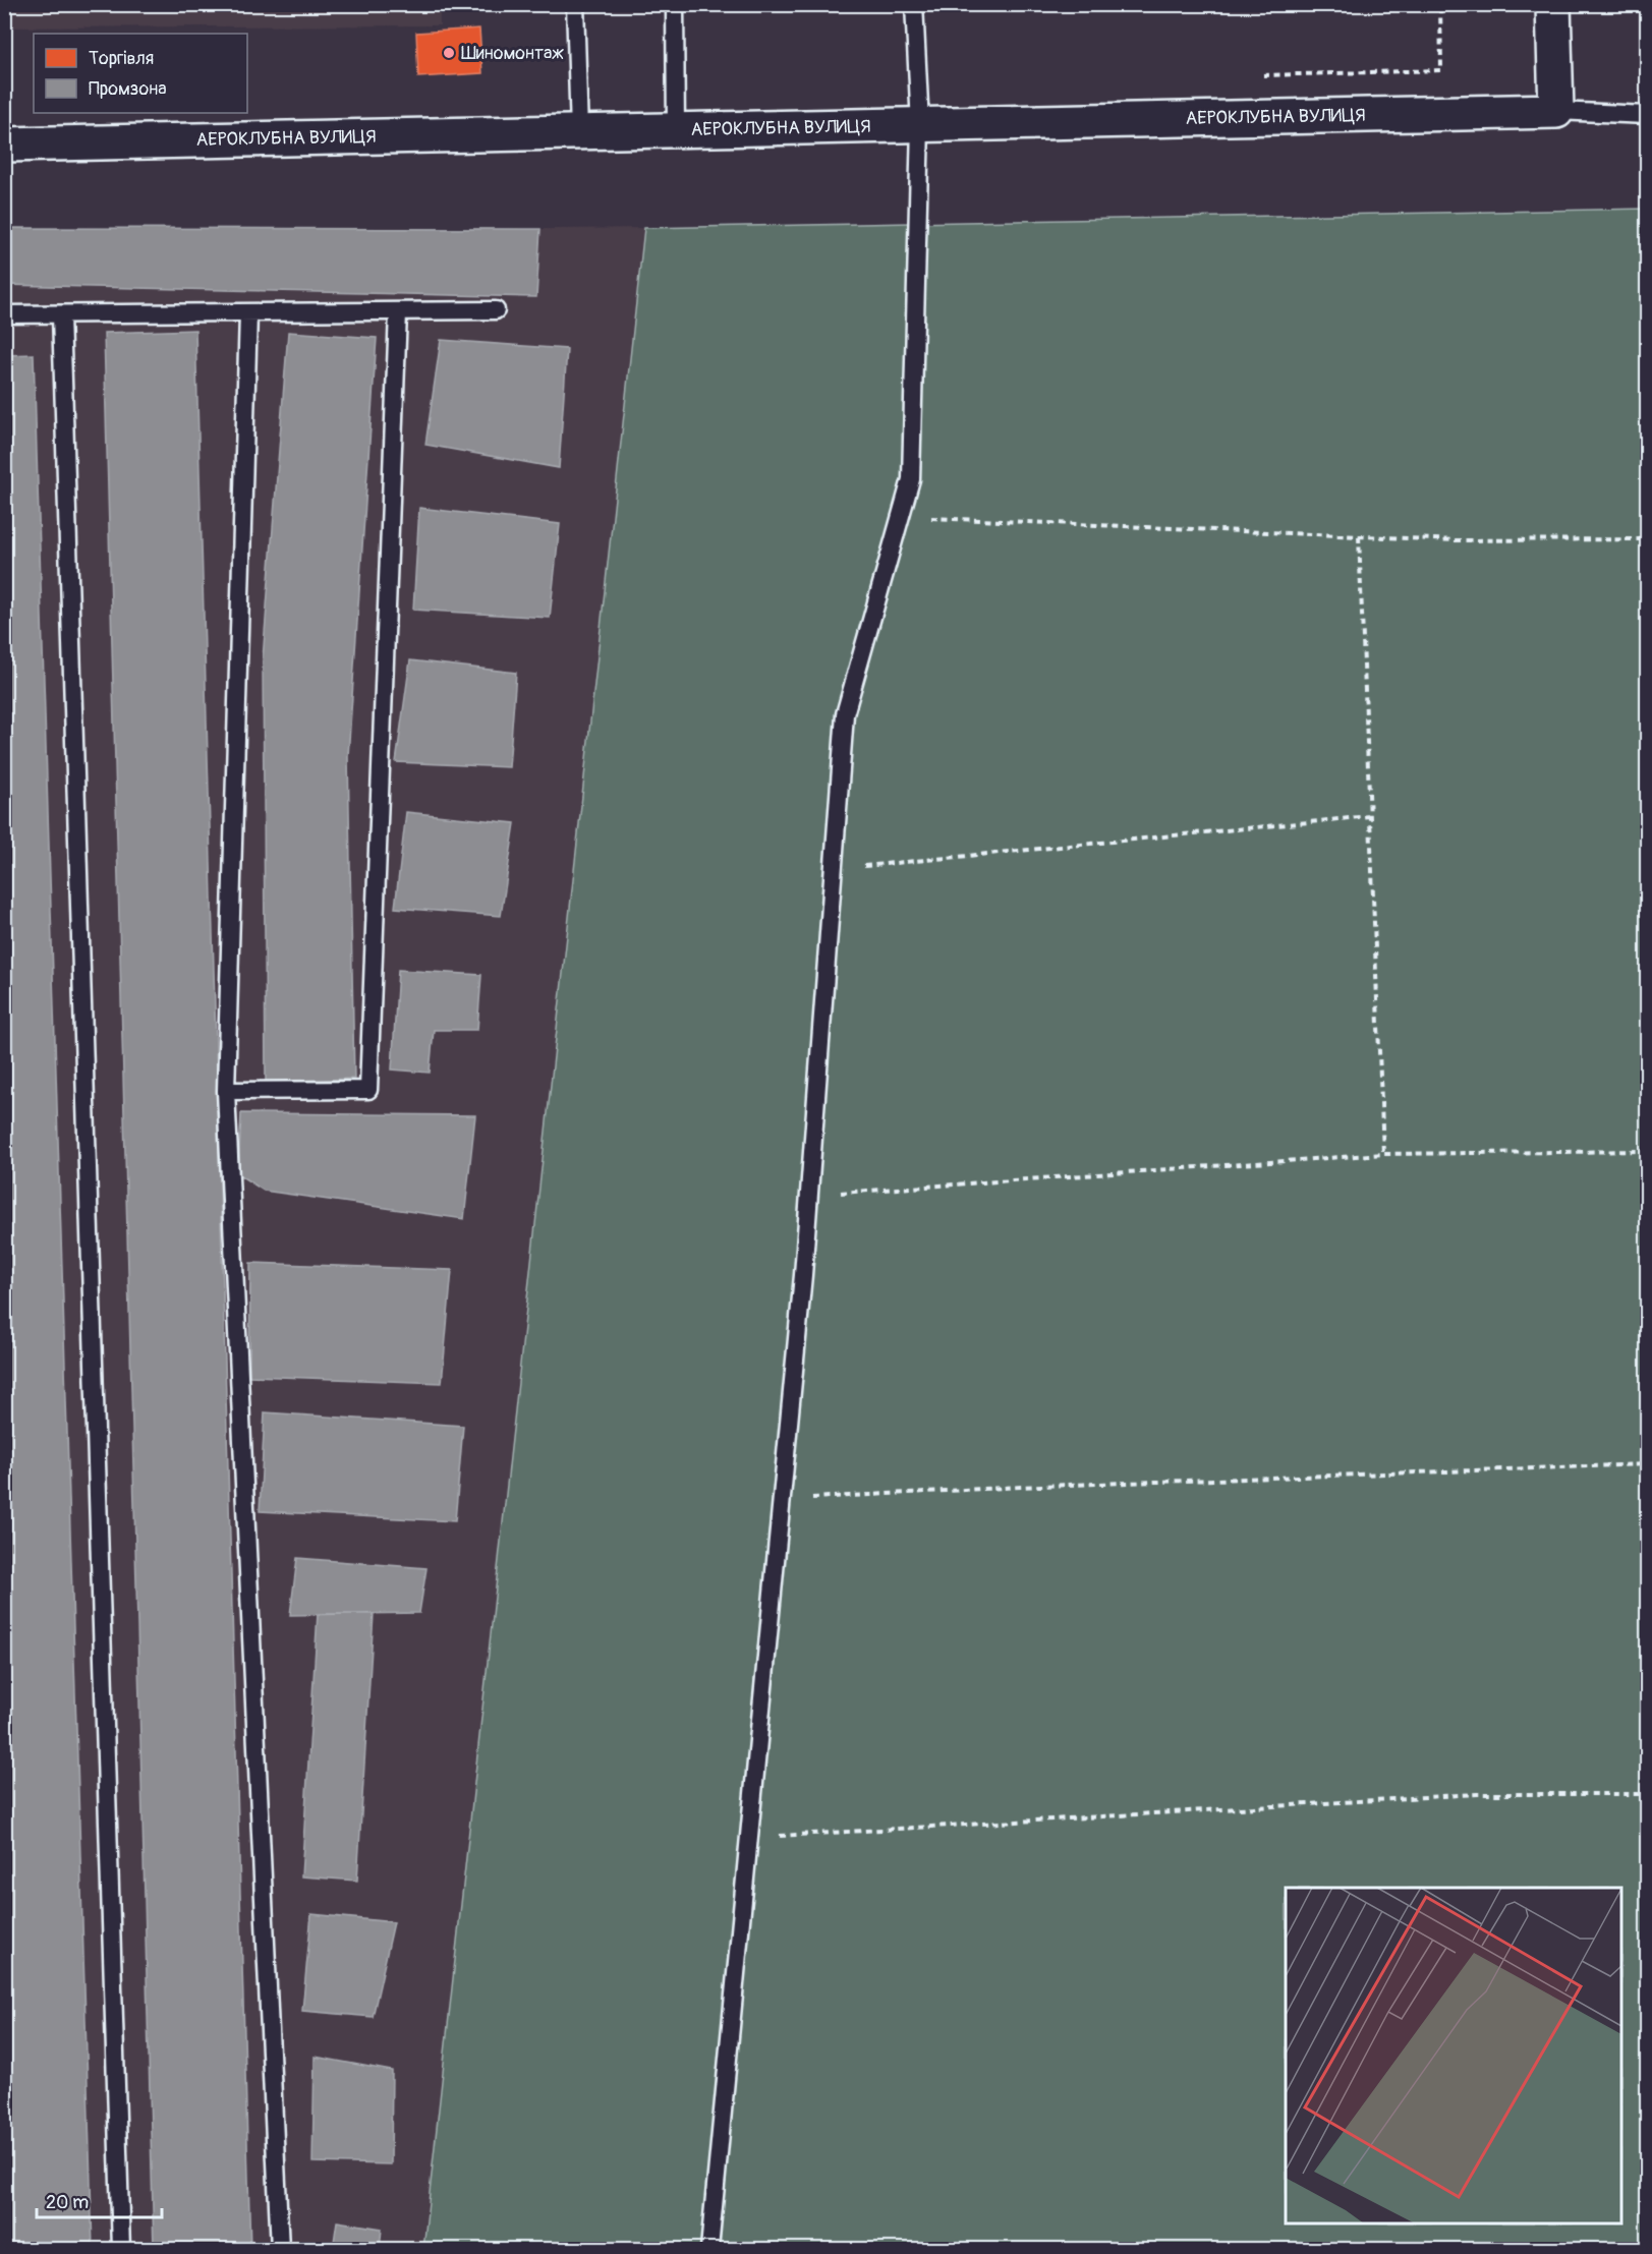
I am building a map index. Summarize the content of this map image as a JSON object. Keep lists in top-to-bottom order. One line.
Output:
{"streets":{"street":["АЕРОКЛУБНА ВУЛИЦЯ"]},"places":["Шиномонтаж"],"legend":["Торгівля","Промзона"],"scale_bar":"20 m"}
